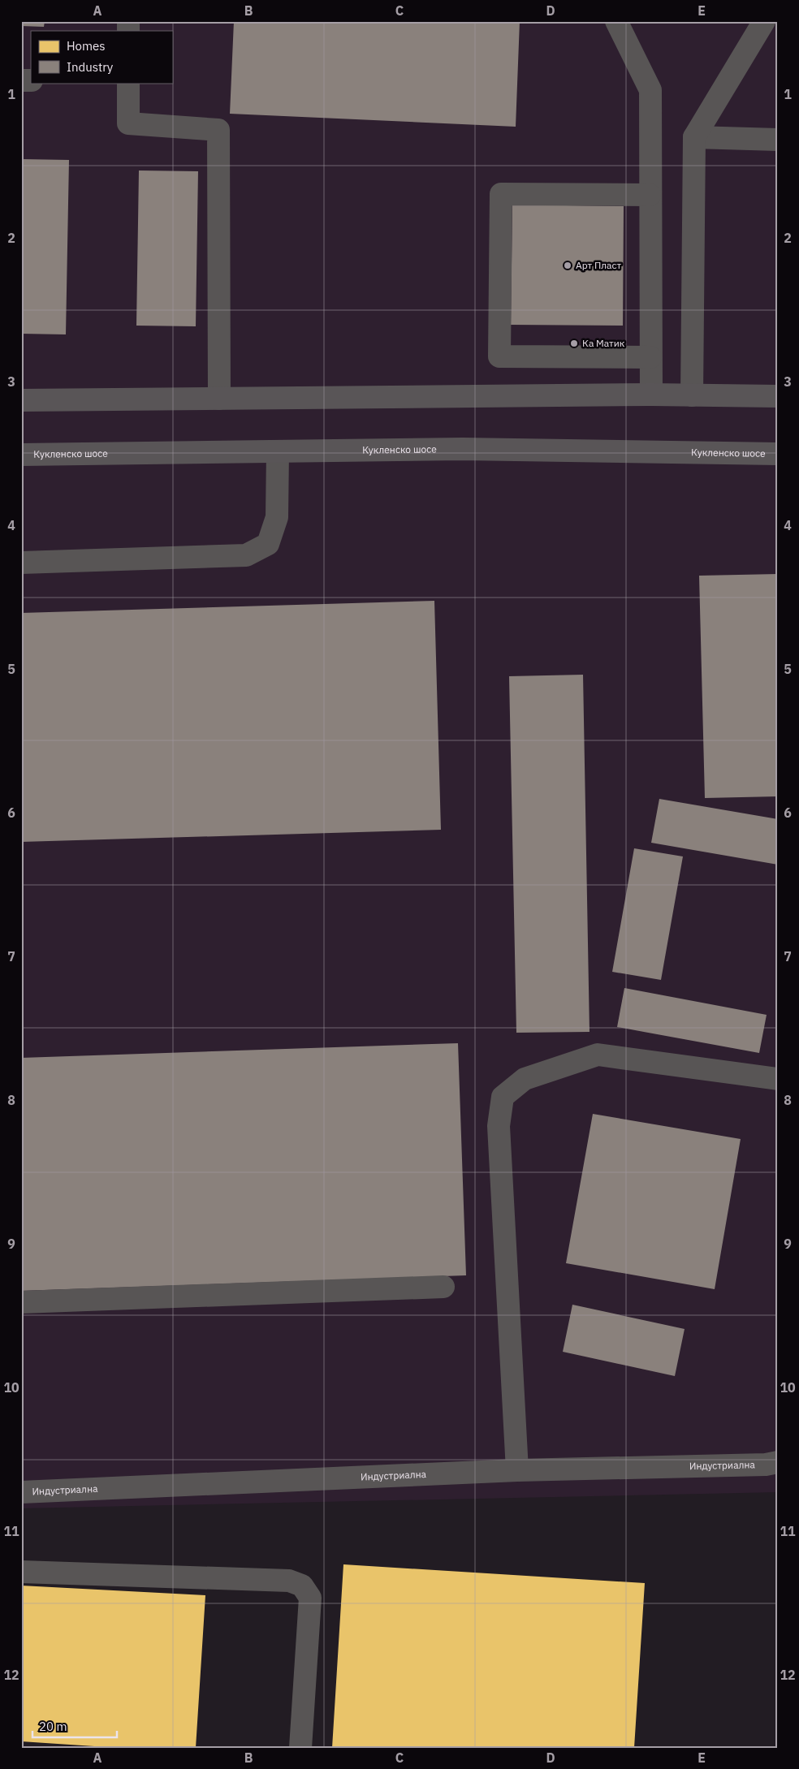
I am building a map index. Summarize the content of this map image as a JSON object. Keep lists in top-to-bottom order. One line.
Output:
{"streets":{"main road":["Кукленско шосе"],"street":["Индустриална"]},"places":["Арт Пласт","Ка Матик"],"legend":["Homes","Industry"],"scale_bar":"20 m","grid":{"columns":["A","B","C","D","E"],"rows":["1","2","3","4","5","6","7","8","9","10","11","12"]}}
